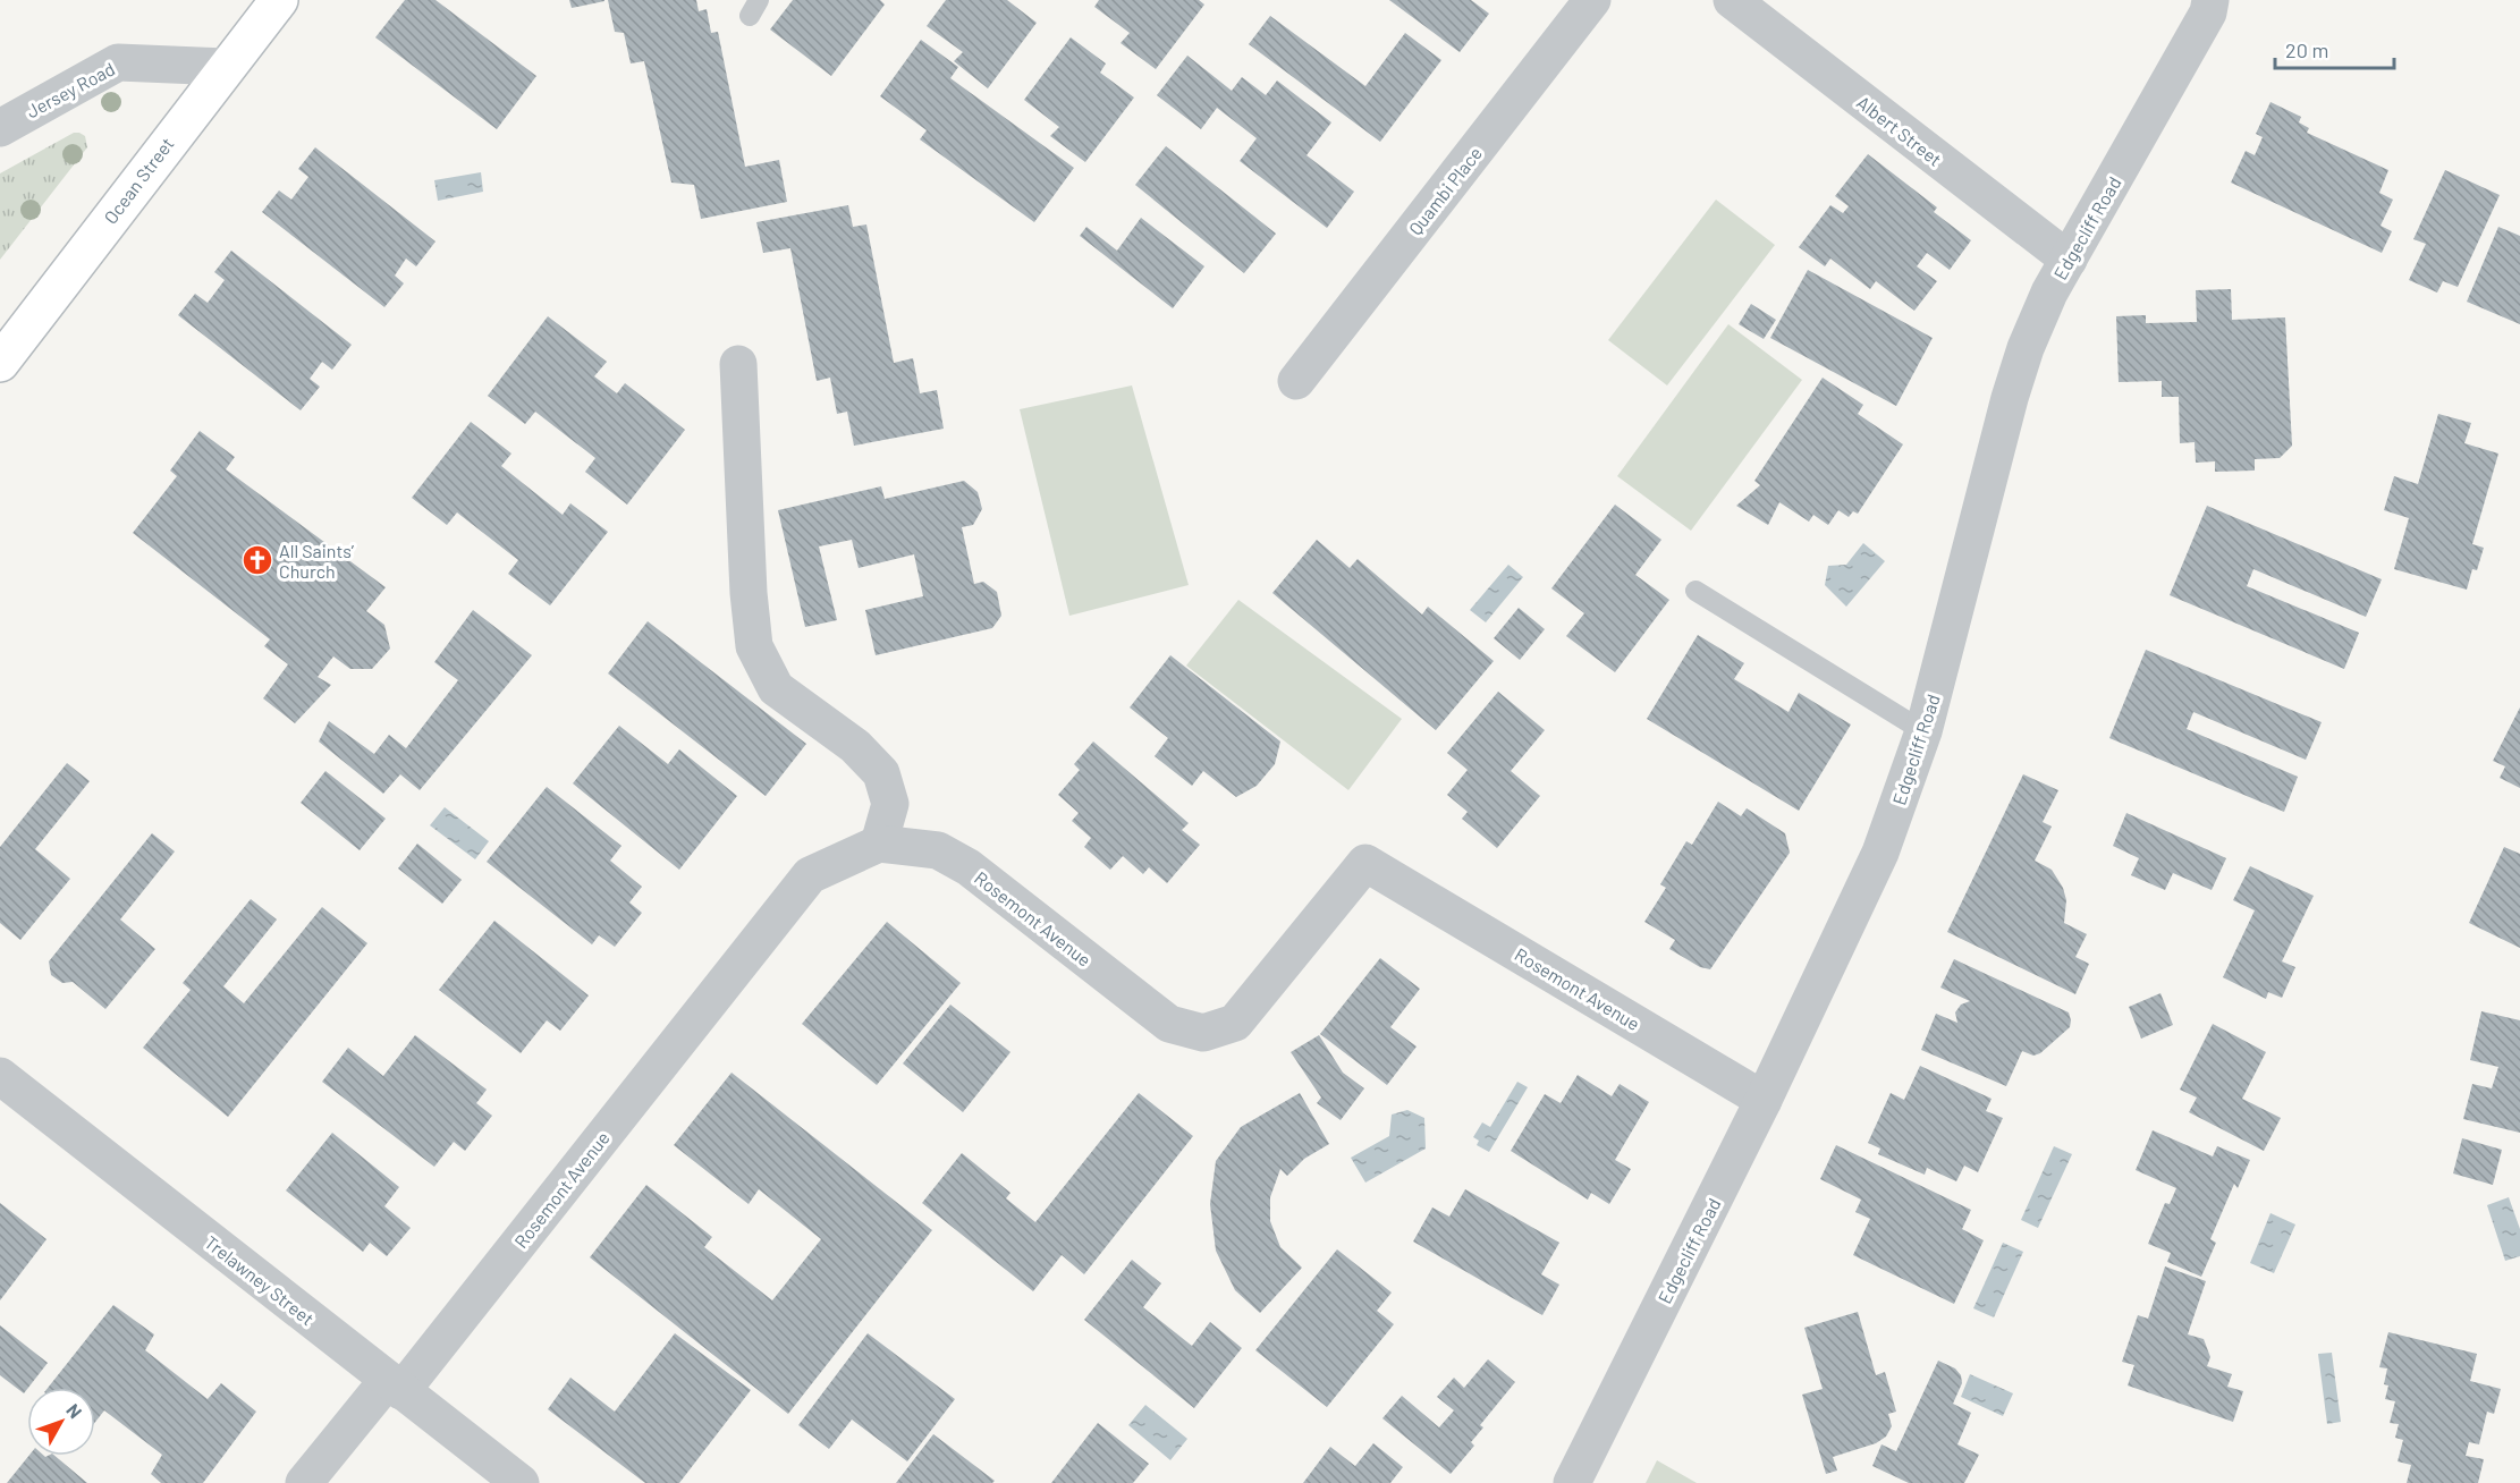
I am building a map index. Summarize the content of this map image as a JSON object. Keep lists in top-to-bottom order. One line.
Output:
{"streets":{"main road":["Ocean Street"],"street":["Jersey Road","Albert Street","Quambi Place","Edgecliff Road","Rosemont Avenue","Trelawney Street"]},"crossings":[["Jersey Road","Ocean Street"],["Albert Street","Edgecliff Road"],["Edgecliff Road","Rosemont Avenue"],["Rosemont Avenue","Trelawney Street"]],"places":{"church":["All Saints’ Church"]},"scale_bar":"20 m","north":"top right"}
